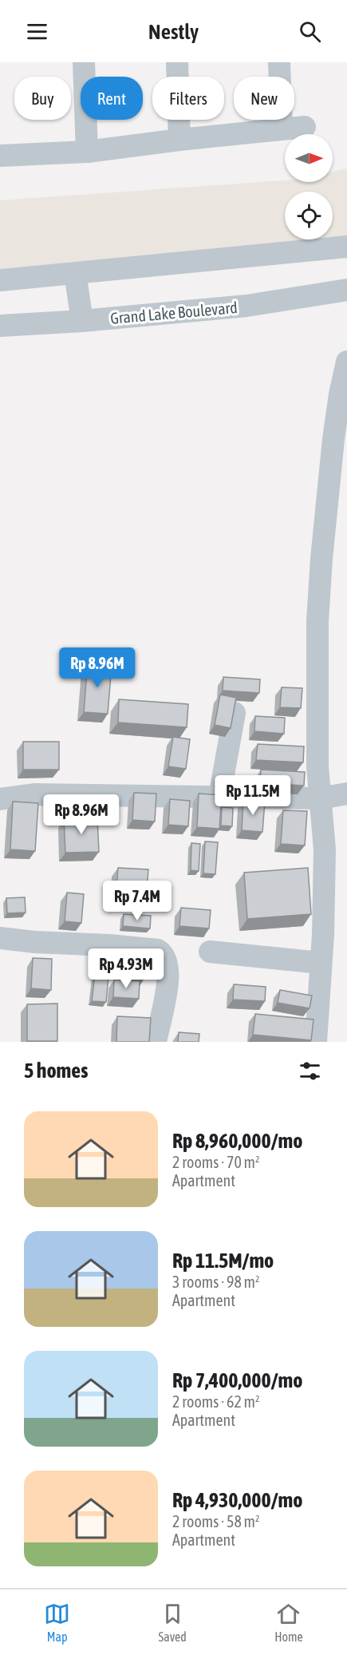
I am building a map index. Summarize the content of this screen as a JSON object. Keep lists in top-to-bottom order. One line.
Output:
{"streets":{"street":["Grand Lake Boulevard"]},"north":"right","page":{"header":"Nestly","chip":["Buy","Rent","Filters","New"],"price":["Rp 8.96M","Rp 11.5M","Rp 8.96M","Rp 7.4M","Rp 4.93M"],"heading":"5 homes","list":[{"name":"Rp 8,960,000/mo","note":"2 rooms · 70 m² · Apartment"},{"name":"Rp 11.5M/mo","note":"3 rooms · 98 m² · Apartment"},{"name":"Rp 7,400,000/mo","note":"2 rooms · 62 m² · Apartment"},{"name":"Rp 4,930,000/mo","note":"2 rooms · 58 m² · Apartment"}],"tabs":["Map","Saved","Home"]}}
